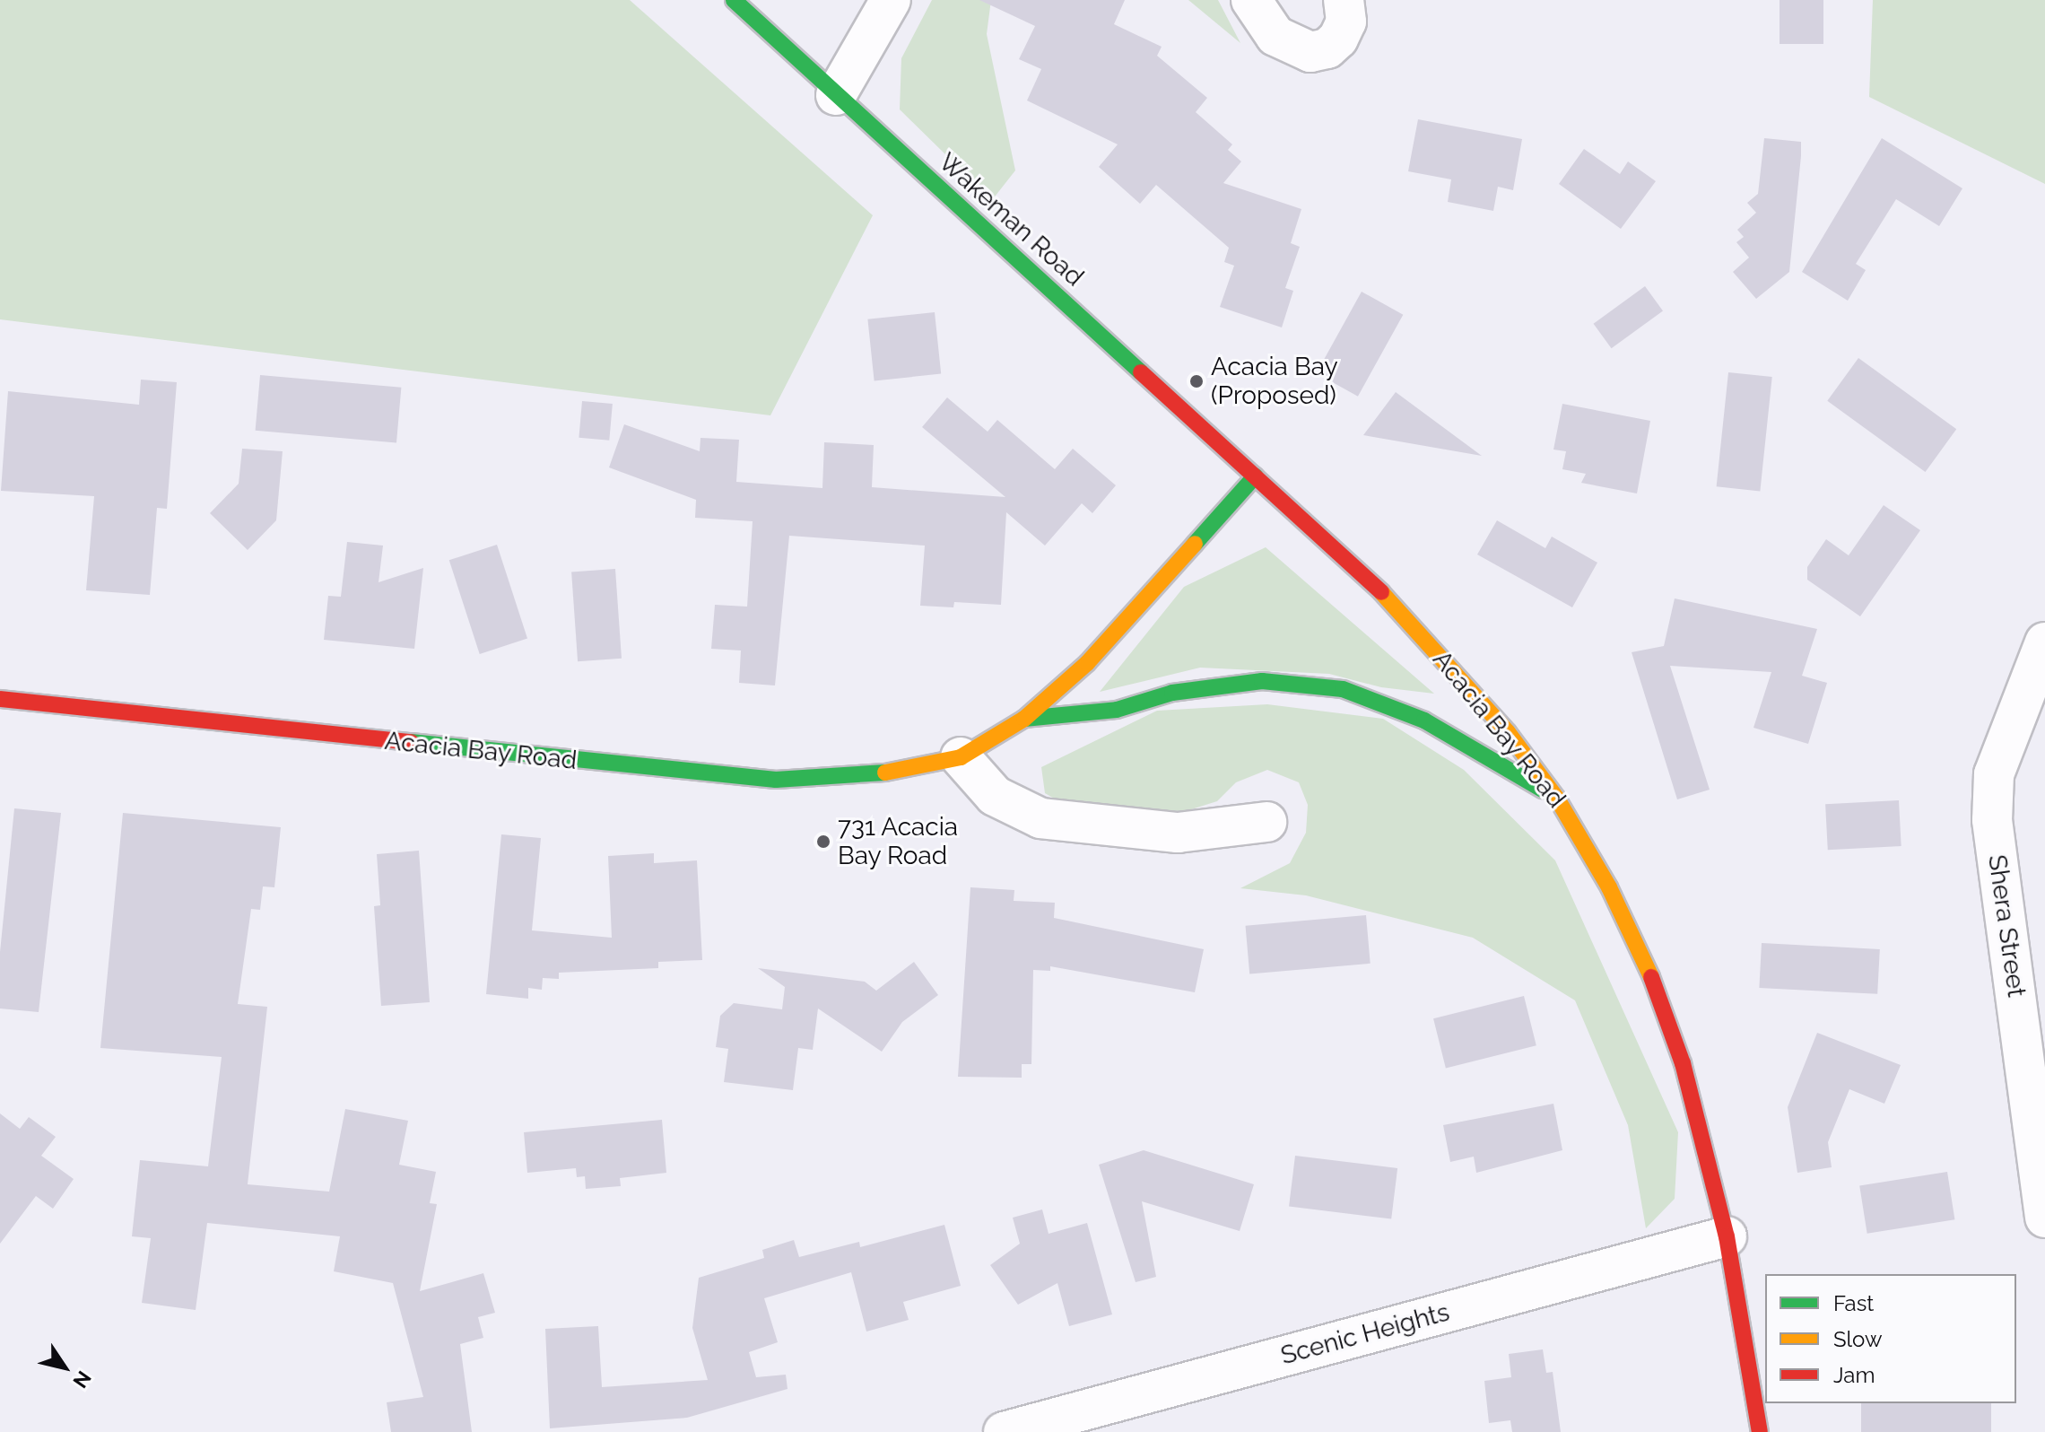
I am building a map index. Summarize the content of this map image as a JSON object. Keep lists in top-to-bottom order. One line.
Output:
{"streets":{"street":["Wakeman Road","Acacia Bay Road","Shera Street","Scenic Heights"]},"crossings":[["Wakeman Road","Acacia Bay Road"],["Acacia Bay Road","Scenic Heights"]],"places":["Acacia Bay (Proposed)","731 Acacia Bay Road"],"legend":["Fast","Slow","Jam"],"north":"bottom right"}
